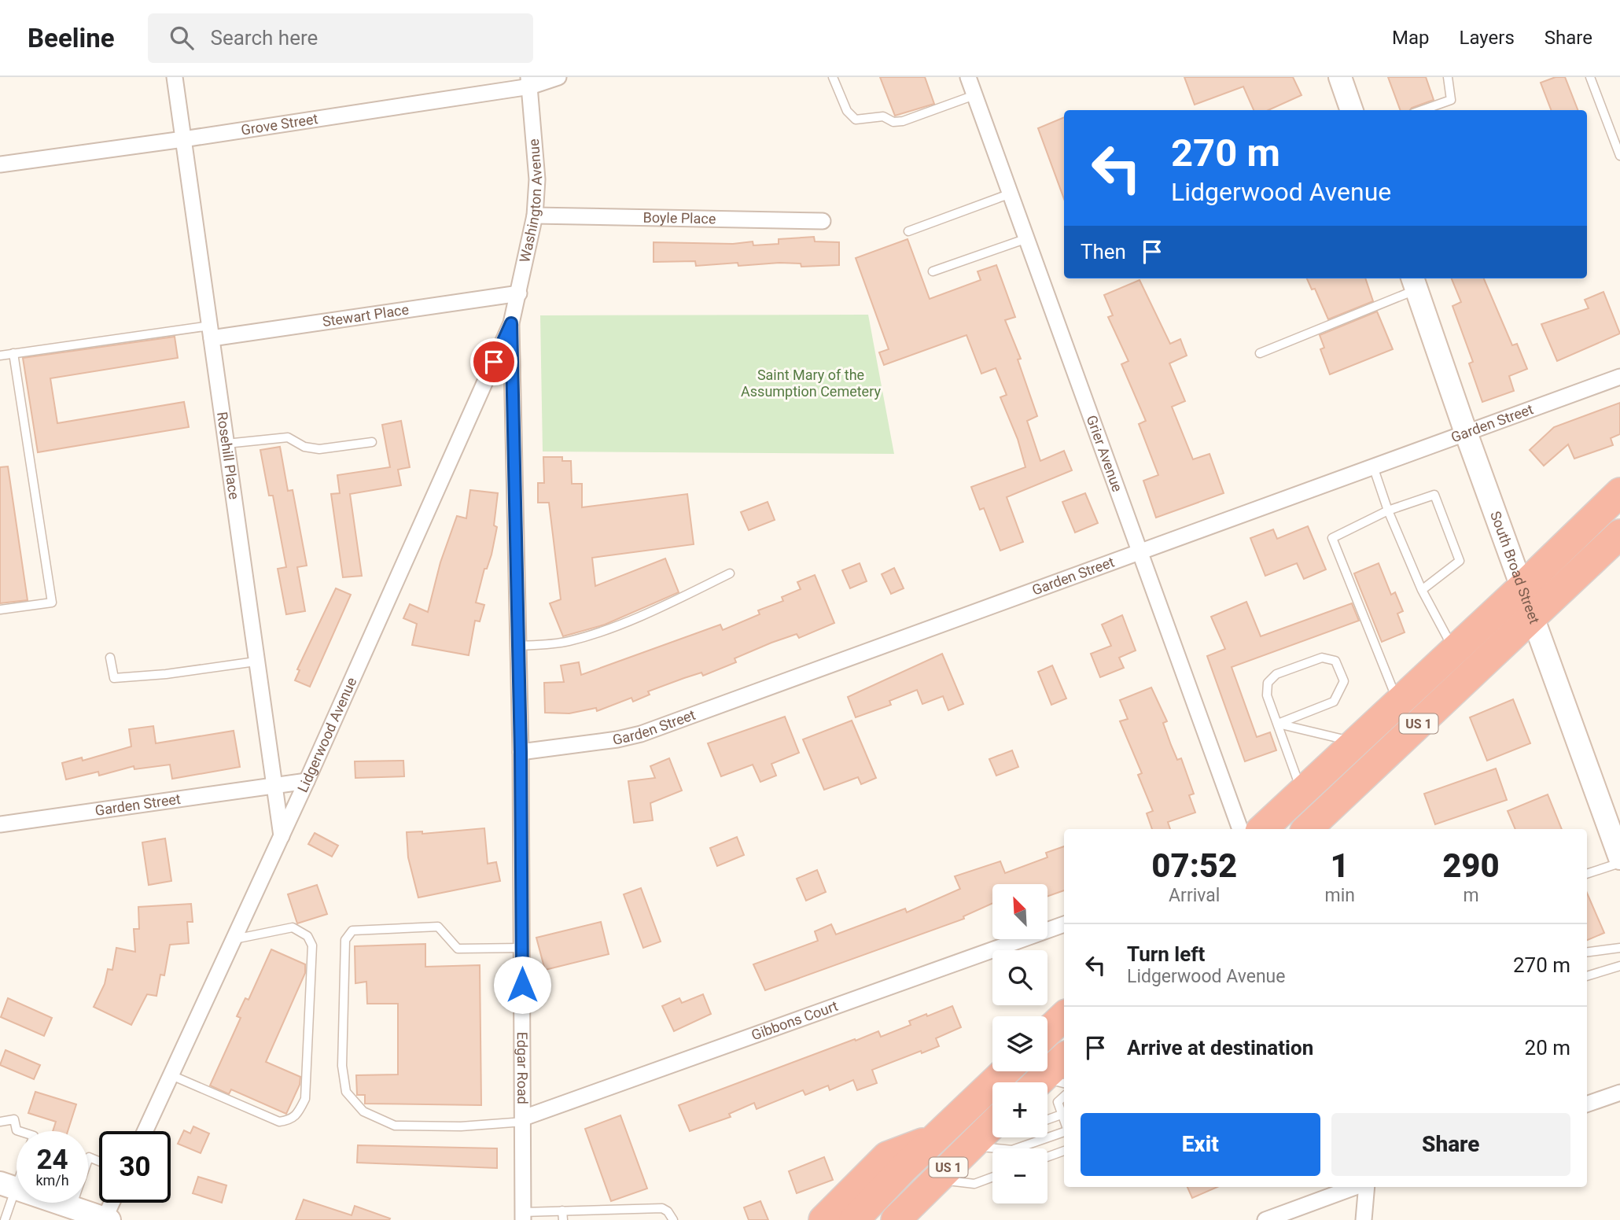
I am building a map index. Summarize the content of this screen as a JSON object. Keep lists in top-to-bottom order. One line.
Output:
{"streets":{"highway":["US 1"],"street":["Grove Street","Washington Avenue","Boyle Place","Stewart Place","Garden Street","Grier Avenue","Rosehill Place","South Broad Street","Lidgerwood Avenue","Gibbons Court","Edgar Road"]},"crossings":[["Grove Street","Washington Avenue"],["Grove Street","Rosehill Place"],["Washington Avenue","Boyle Place"],["Washington Avenue","Stewart Place"],["Washington Avenue","Lidgerwood Avenue"],["Washington Avenue","Edgar Road"],["Stewart Place","Rosehill Place"],["Garden Street","Grier Avenue"],["Garden Street","Rosehill Place"],["Garden Street","South Broad Street"],["Garden Street","Lidgerwood Avenue"],["Garden Street","Edgar Road"],["Rosehill Place","Lidgerwood Avenue"],["South Broad Street","US 1"],["Lidgerwood Avenue","Edgar Road"],["Gibbons Court","Edgar Road"]],"parks":["Saint Mary of the Assumption Cemetery"],"north":"top left","page":{"header":"Beeline","search":"Search here","nav":["Map","Layers","Share"],"turn":["270 m","Lidgerwood Avenue"],"then":"Then","eta":["07:52","Arrival","1","min","290","m"],"map_buttons":["+","−"],"list":[{"name":"Turn left","note":"Lidgerwood Avenue","value":"270 m"},{"name":"Arrive at destination","value":"20 m"}],"buttons":["Exit","Share"],"speed":"24 km/h","limit":"30"}}
